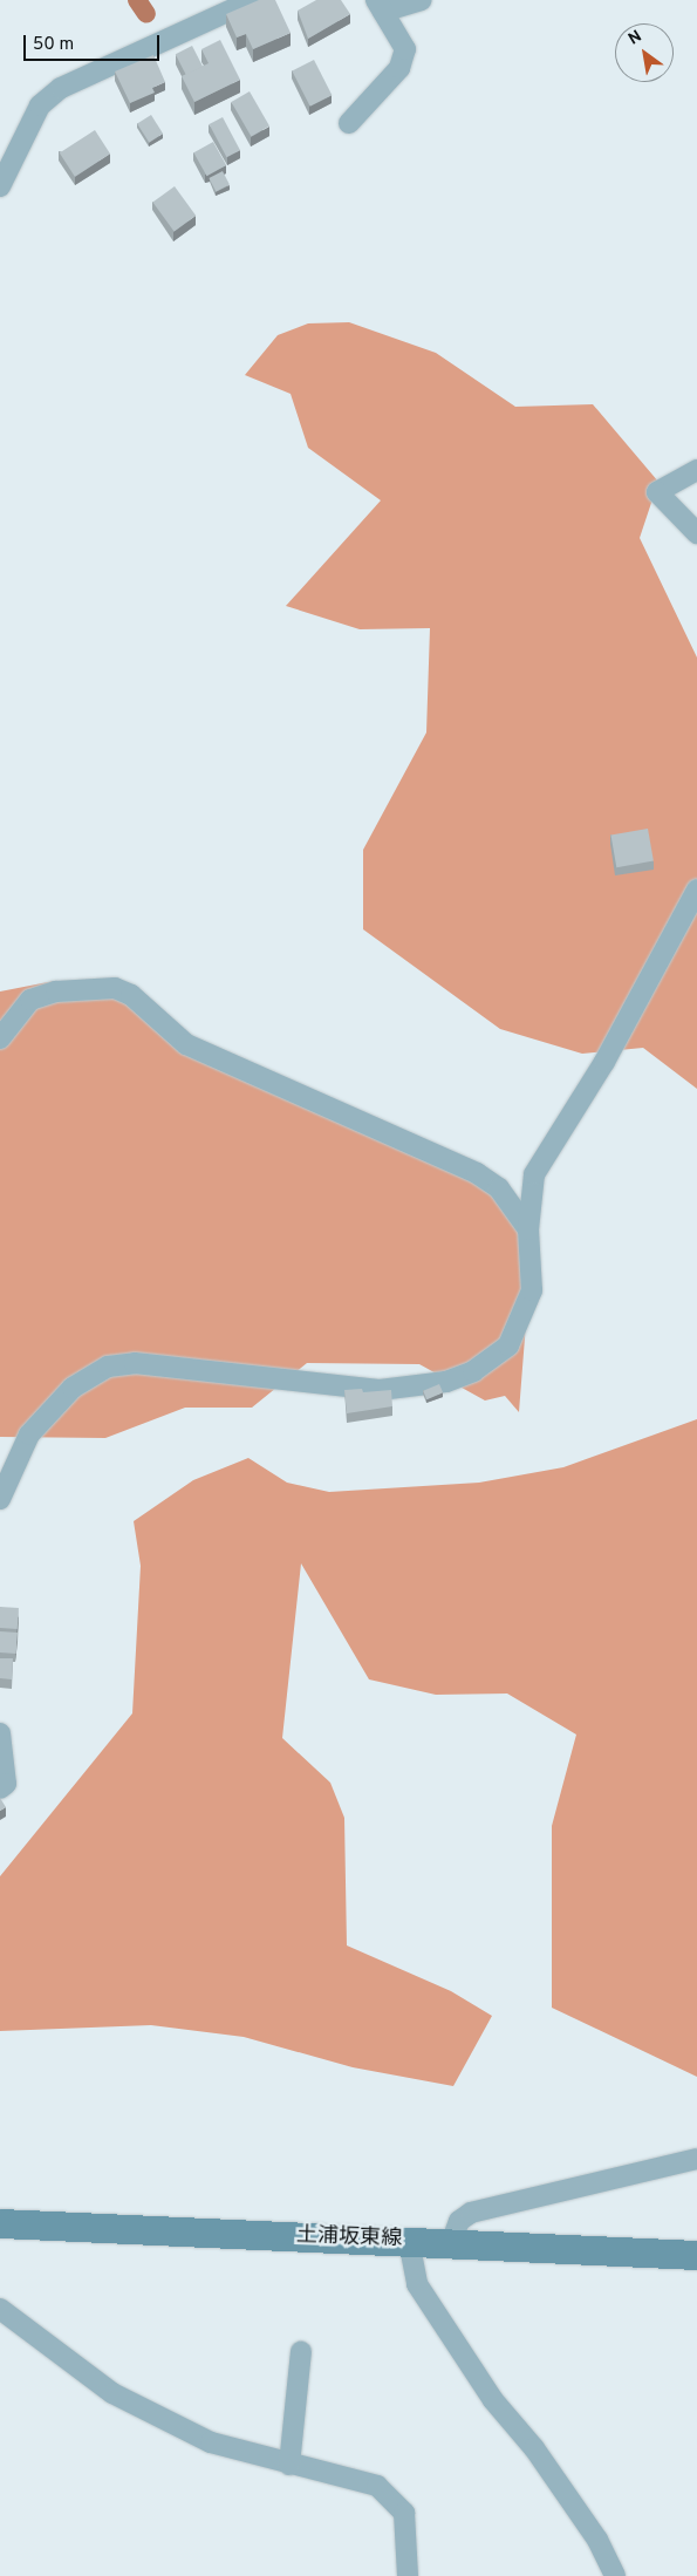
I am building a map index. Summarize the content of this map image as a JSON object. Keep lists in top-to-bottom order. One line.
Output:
{"streets":{"main road":["土浦坂東線"]},"scale_bar":"50 m","north":"top left"}
